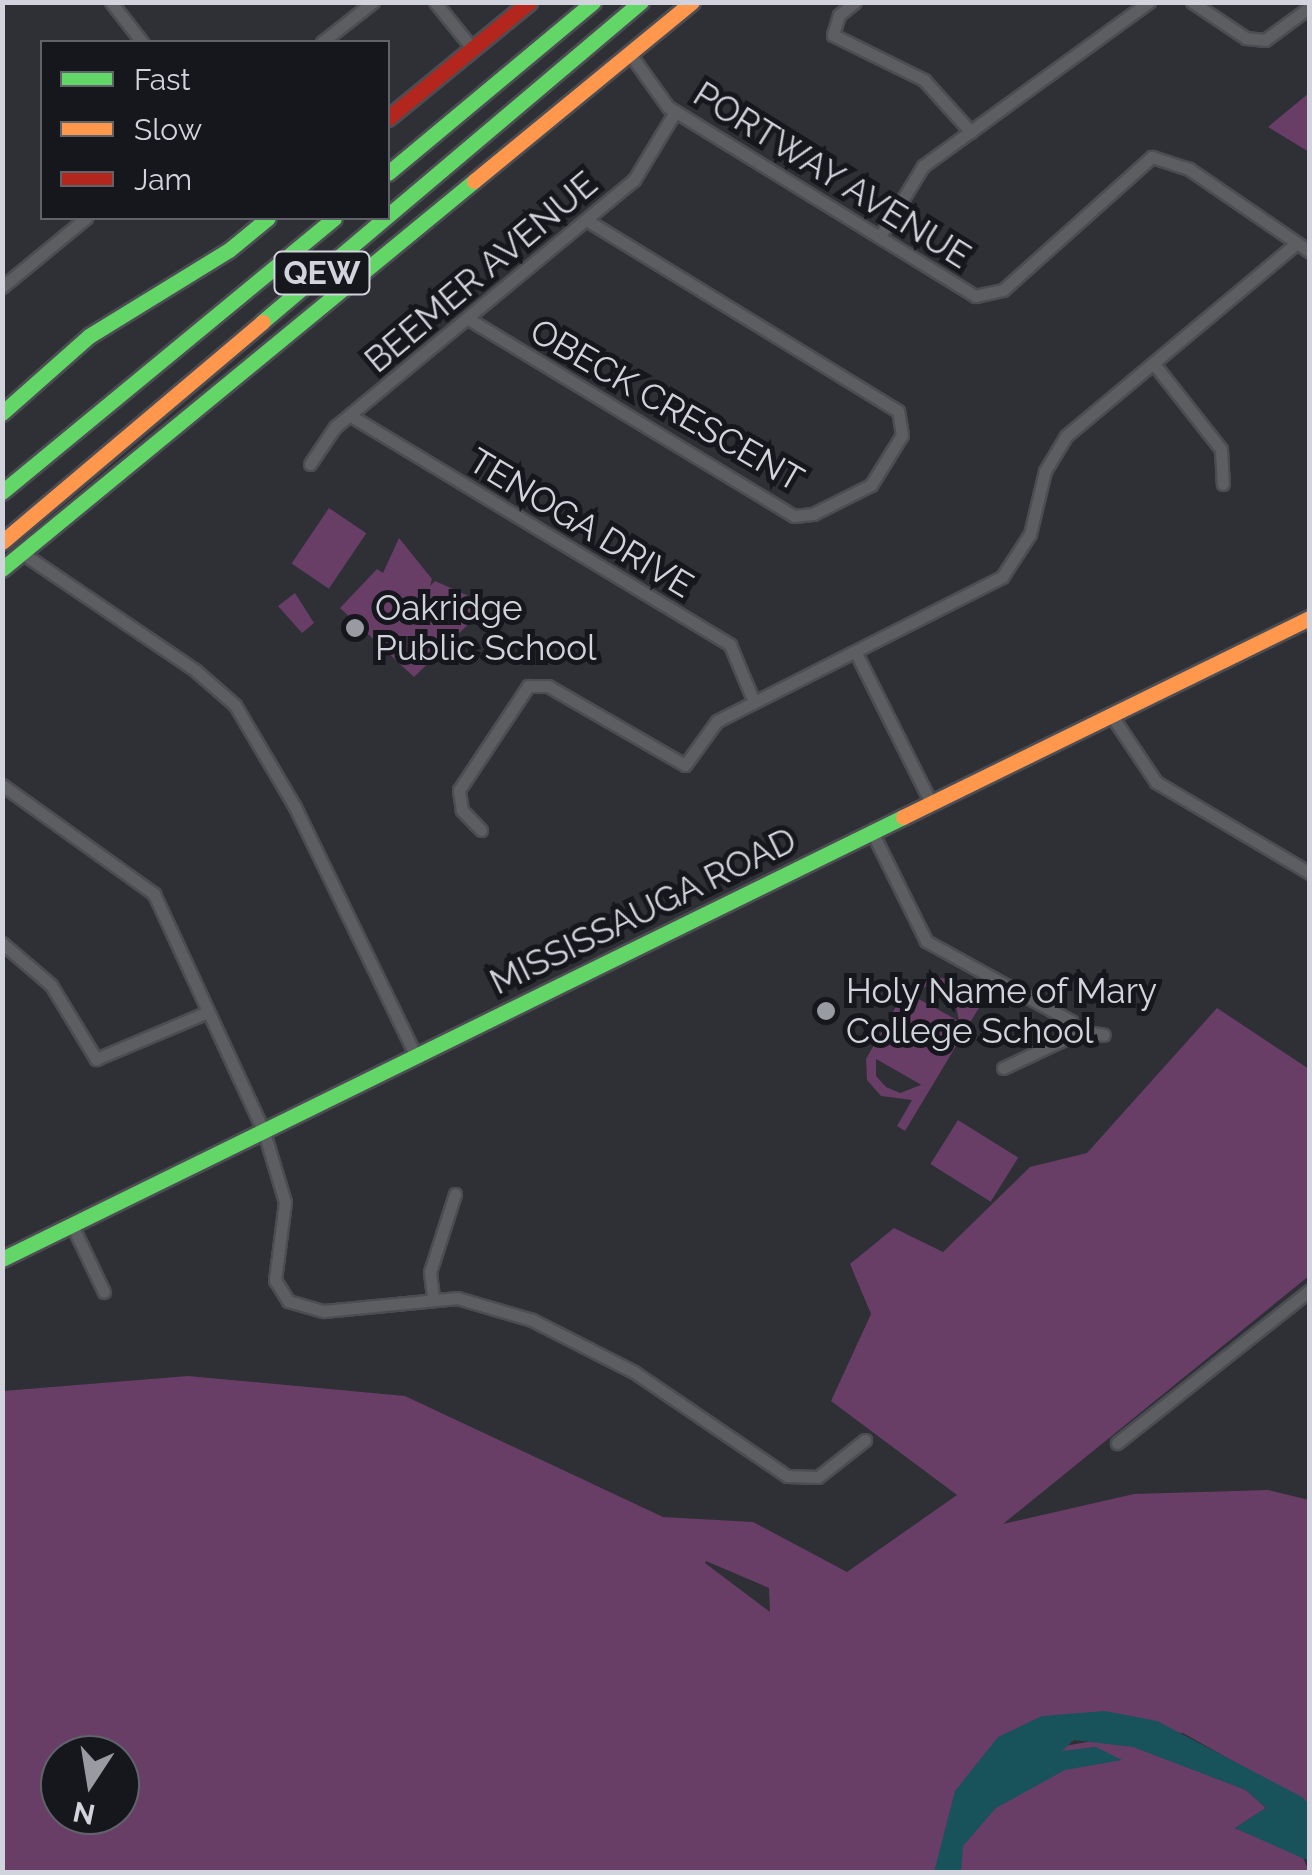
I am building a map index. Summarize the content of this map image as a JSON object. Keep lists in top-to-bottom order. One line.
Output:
{"streets":{"main road":["QEW","MISSISSAUGA ROAD"],"street":["PORTWAY AVENUE","BEEMER AVENUE","OBECK CRESCENT","TENOGA DRIVE"]},"crossings":[["PORTWAY AVENUE","BEEMER AVENUE"],["BEEMER AVENUE","OBECK CRESCENT"],["BEEMER AVENUE","TENOGA DRIVE"]],"places":["Oakridge Public School","Holy Name of Mary College School"],"legend":["Fast","Slow","Jam"],"north":"bottom"}
